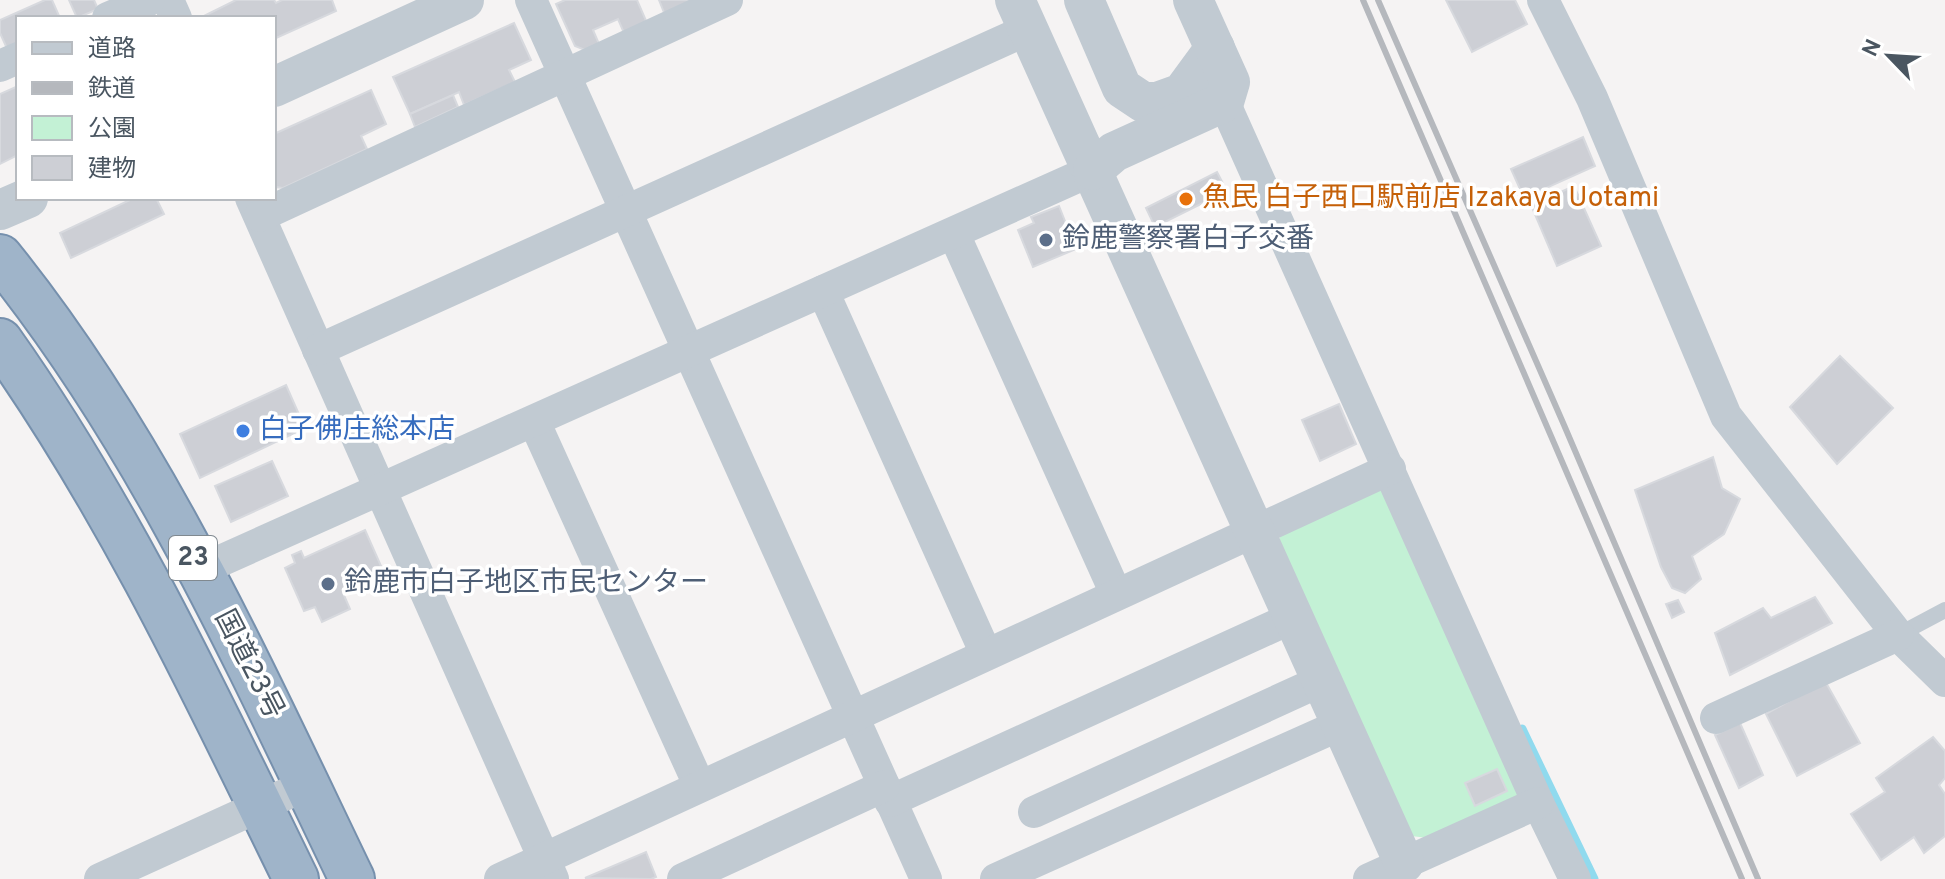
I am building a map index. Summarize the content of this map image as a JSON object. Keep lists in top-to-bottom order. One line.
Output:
{"streets":{"highway":["23","国道23号"]},"places":["魚民 白子西口駅前店 Izakaya Uotami","鈴鹿警察署白子交番","白子佛庄総本店","鈴鹿市白子地区市民センター"],"legend":["道路","鉄道","公園","建物"],"north":"top left"}
